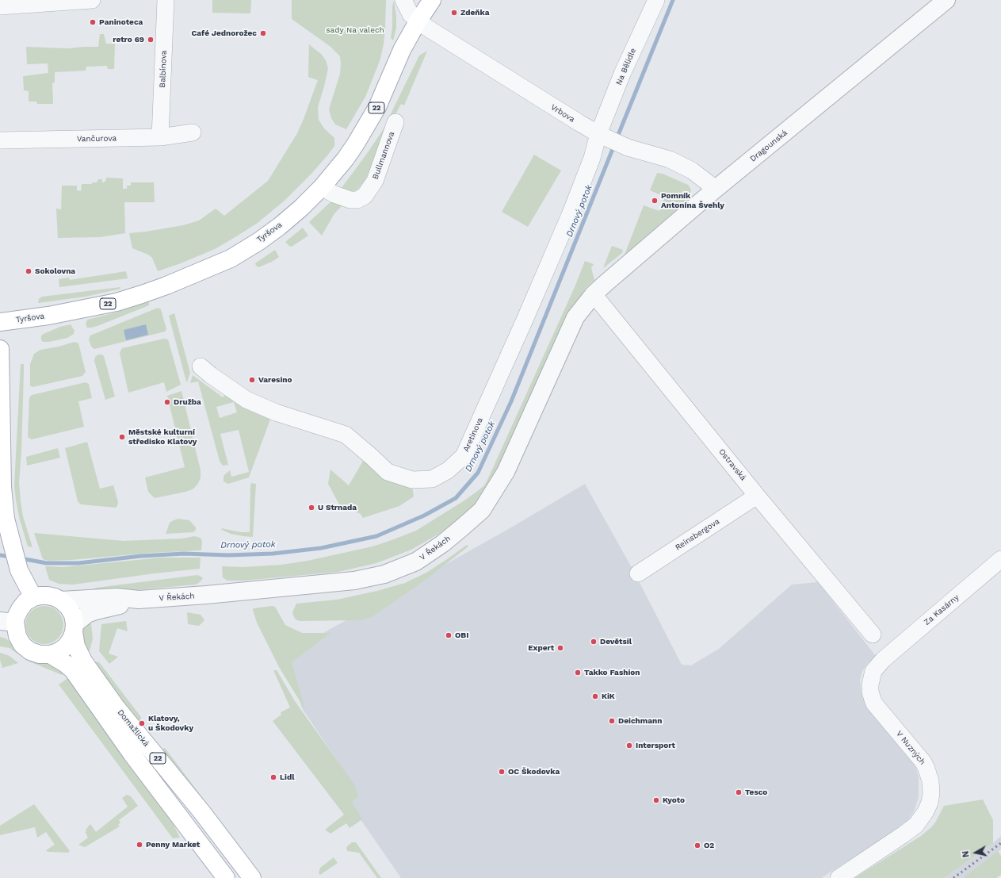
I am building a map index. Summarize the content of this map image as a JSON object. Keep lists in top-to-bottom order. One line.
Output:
{"streets":{"main road":["22","Tyršova","Domažlická"],"street":["Na Bělidle","Balbínova","Vrbova","Vančurova","Dragounská","Bullmannova","Aretinova","Ostravská","Reinsbergova","V Řekách","Za Kasárny","V Nuzných"]},"crossings":[["Na Bělidle","Vrbova"],["Na Bělidle","Aretinova"],["Balbínova","Vančurova"],["Vrbova","Dragounská"],["Vrbova","Tyršova"],["Vrbova","Aretinova"],["Dragounská","Ostravská"],["Dragounská","V Řekách"],["Bullmannova","Tyršova"],["Ostravská","Reinsbergova"],["Ostravská","V Řekách"],["V Řekách","Domažlická"],["Za Kasárny","V Nuzných"]],"water":["Drnový potok"],"parks":["sady Na valech"],"places":["Zdeňka","Paninoteca","Café Jednorožec","retro 69","Pomník Antonína Švehly","Sokolovna","Varesino","Družba","Městské kulturní středisko Klatovy","U Strnada","OBI","Devětsil","Expert","Takko Fashion","KiK","Deichmann","Klatovy, u Škodovky","Intersport","OC Škodovka","Lidl","Tesco","Kyoto","Penny Market","O2"],"north":"left"}
